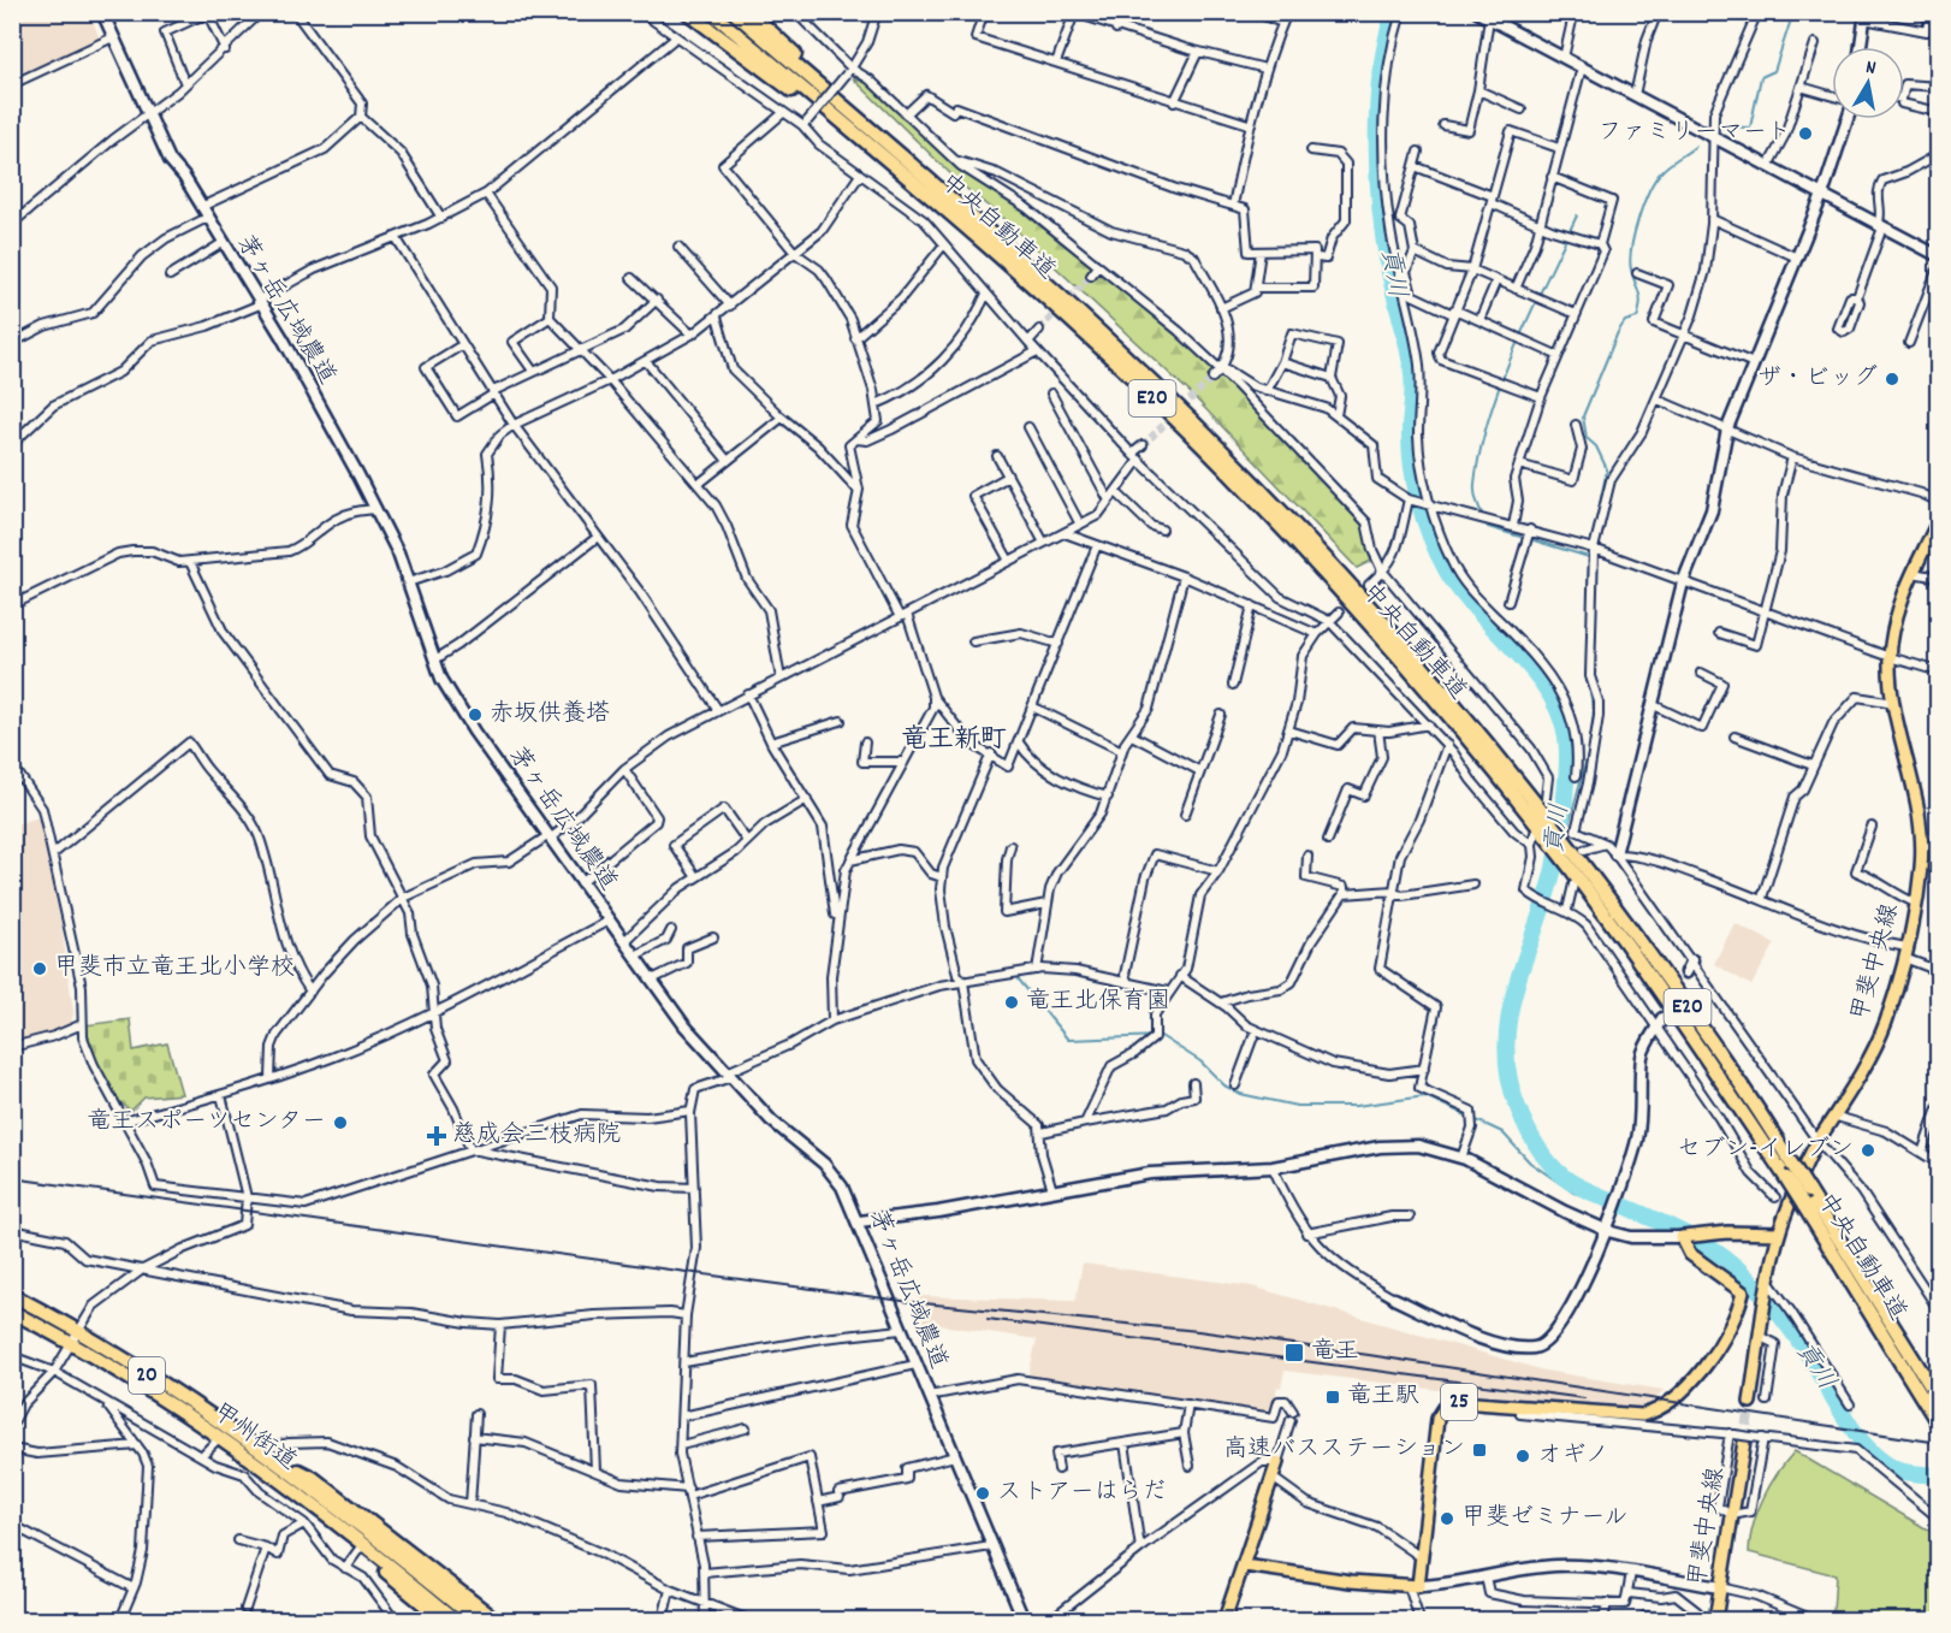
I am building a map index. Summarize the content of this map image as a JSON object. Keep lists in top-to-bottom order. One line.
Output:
{"streets":{"highway":["中央自動車道","E20","20","甲州街道"],"main road":["甲斐中央線","25"],"street":["茅ヶ岳広域農道"]},"crossings":[["20","甲州街道"]],"districts":["竜王新町"],"water":["貢川"],"places":{"other":["ファミリーマート","ザ・ビッグ","赤坂供養塔","甲斐市立竜王北小学校","竜王北保育園","竜王スポーツセンター","セブン-イレブン","オギノ","ストアーはらだ","甲斐ゼミナール"],"health":["慈成会三枝病院"],"transit":["竜王","竜王駅","高速バスステーション"]},"north":"top"}
